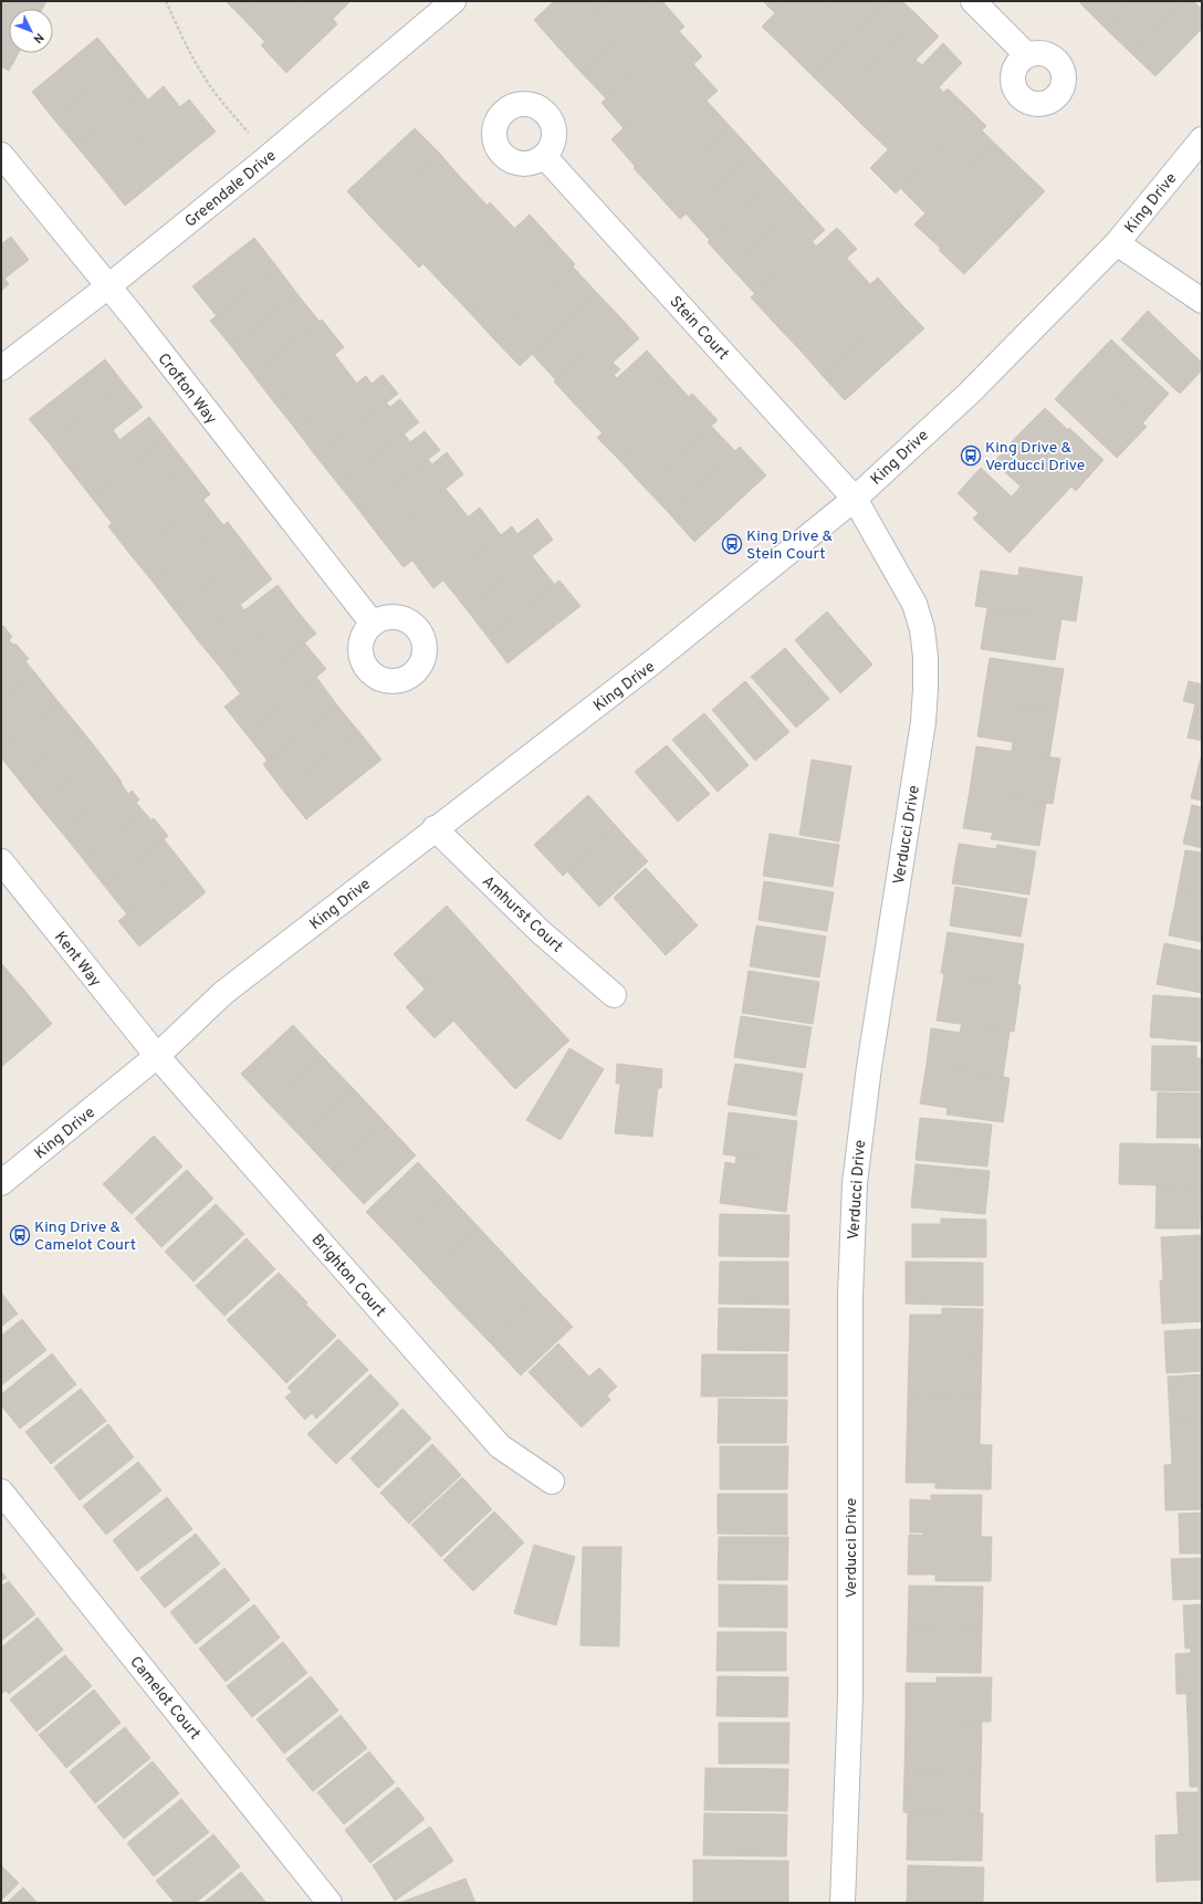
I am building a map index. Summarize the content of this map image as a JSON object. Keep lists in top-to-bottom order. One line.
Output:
{"streets":{"street":["Greendale Drive","King Drive","Stein Court","Crofton Way","Verducci Drive","Amhurst Court","Kent Way","Brighton Court","Camelot Court"]},"crossings":[["Greendale Drive","Crofton Way"],["King Drive","Stein Court"],["King Drive","Verducci Drive"],["King Drive","Amhurst Court"],["King Drive","Kent Way"],["King Drive","Brighton Court"],["Stein Court","Verducci Drive"],["Kent Way","Brighton Court"]],"places":{"bus stop":["King Drive & Verducci Drive","King Drive & Stein Court","King Drive & Camelot Court"]},"north":"bottom right"}
